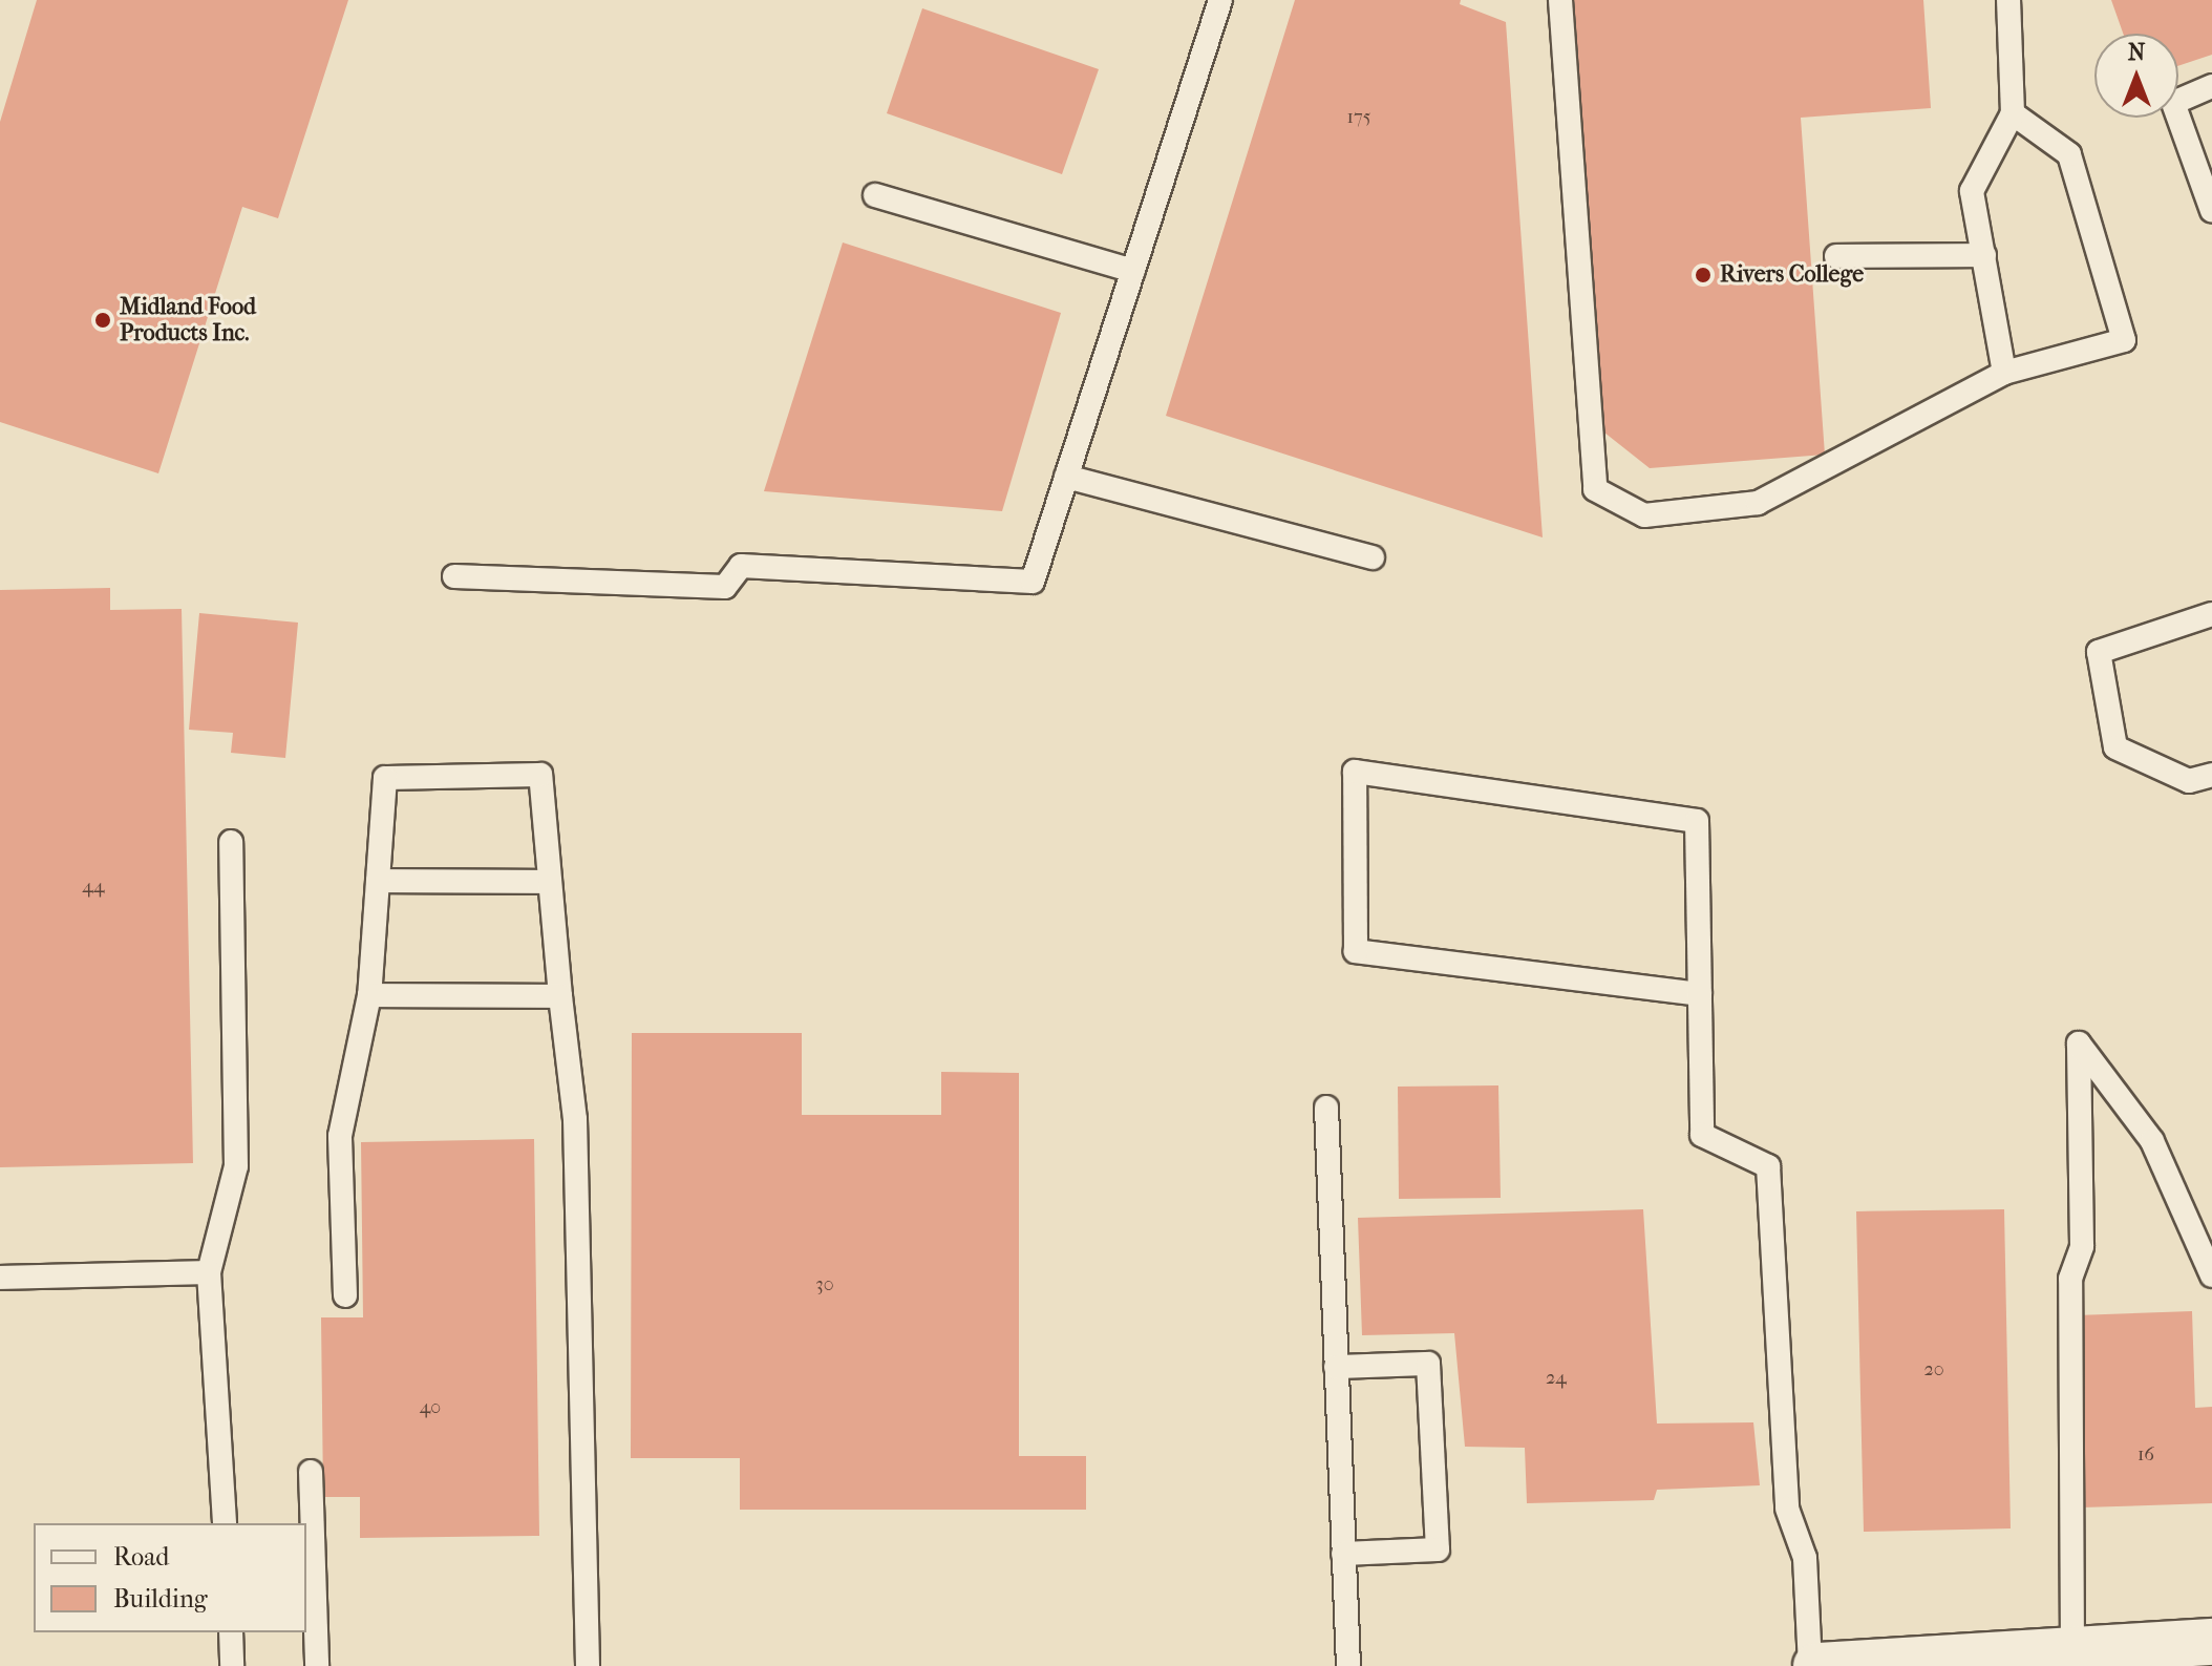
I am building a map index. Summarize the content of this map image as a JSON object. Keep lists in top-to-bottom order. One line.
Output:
{"places":["Rivers College","Midland Food Products Inc."],"house_numbers":["175","44","30","20","24","40","16"],"legend":["Road","Building"],"north":"top"}
